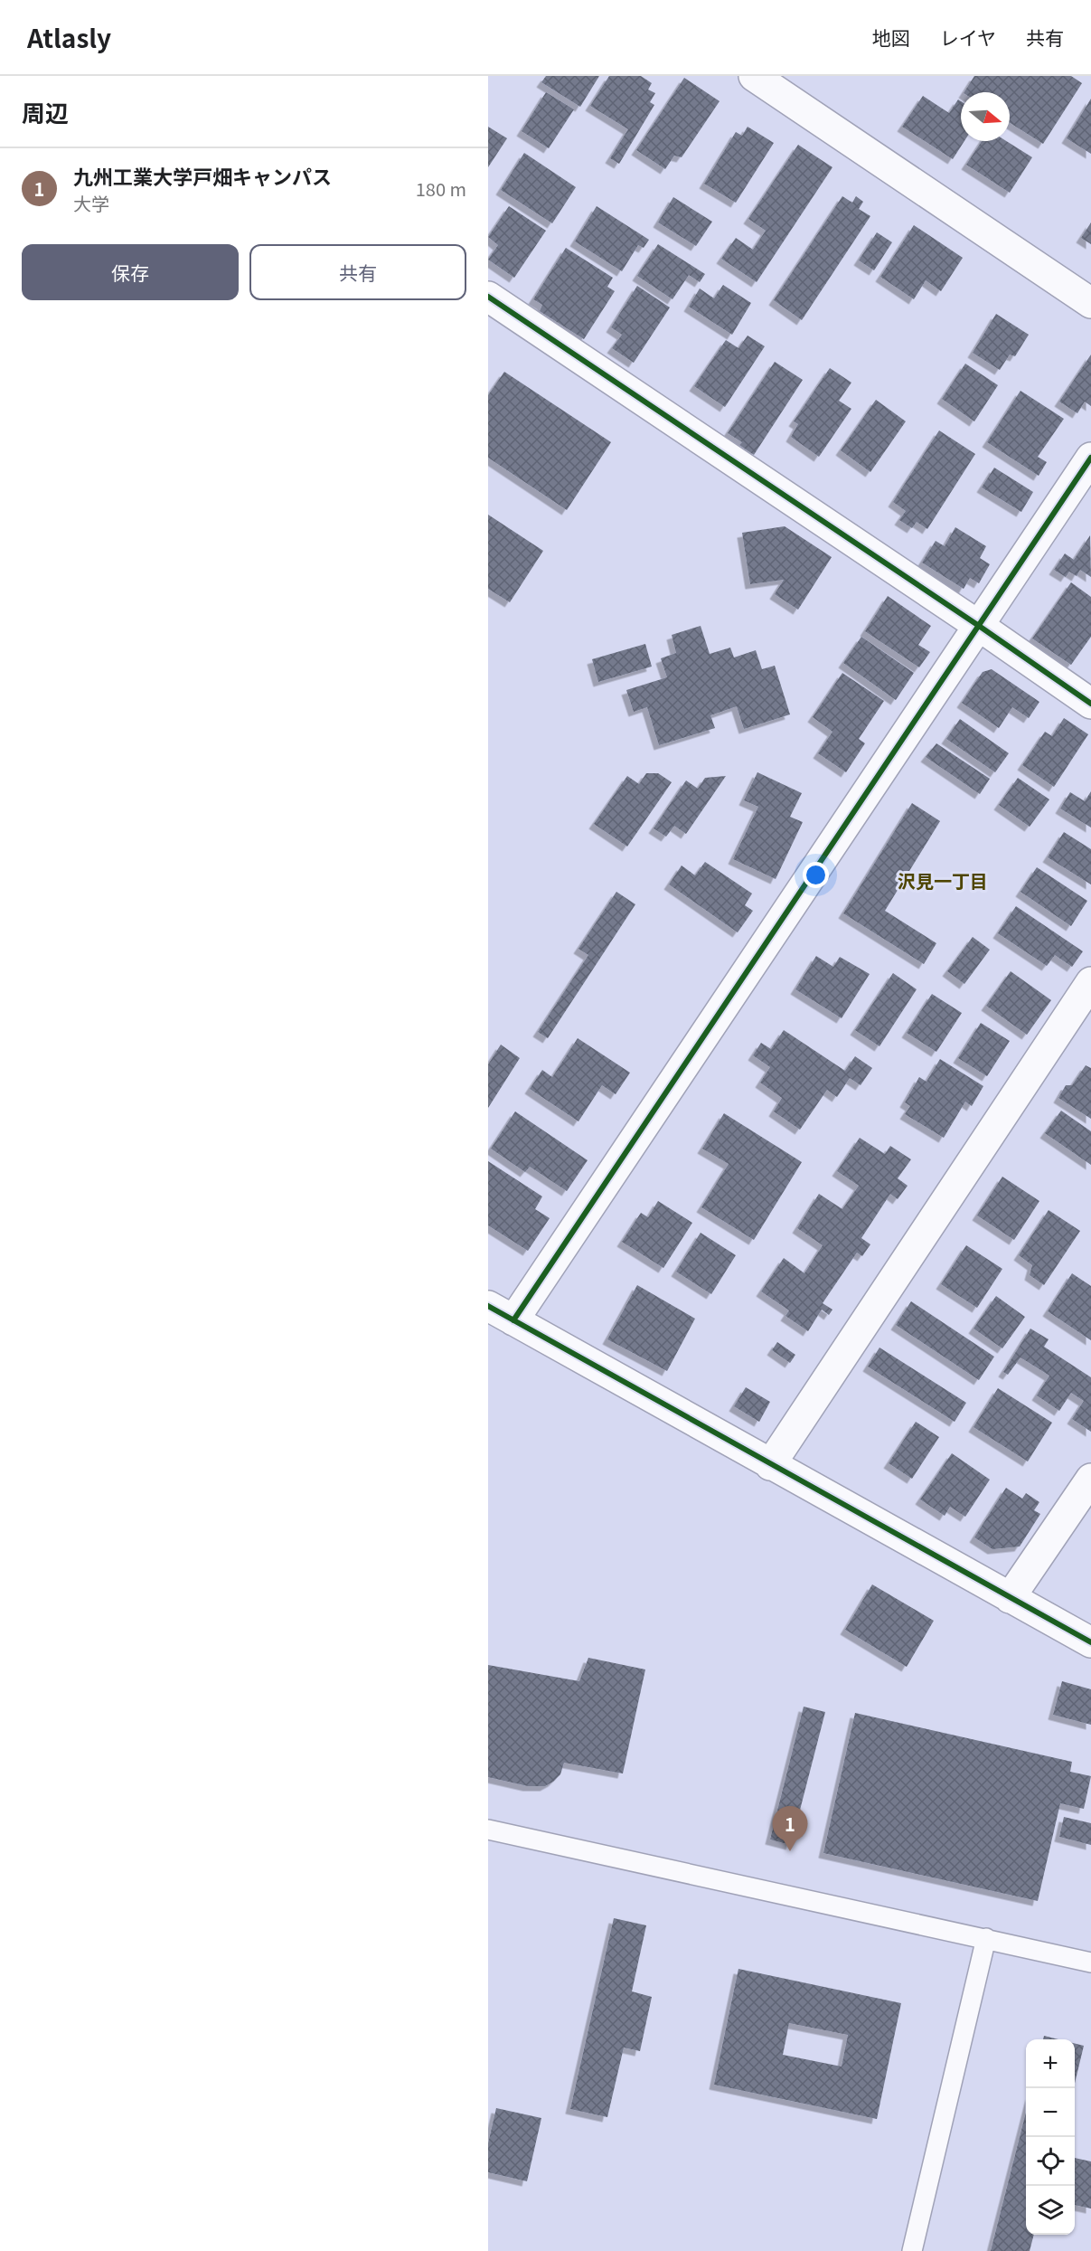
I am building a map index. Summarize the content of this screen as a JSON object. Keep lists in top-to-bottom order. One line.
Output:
{"districts":["沢見一丁目"],"north":"right","page":{"header":"Atlasly","nav":["地図","レイヤ","共有"],"heading":"周辺","list":[{"mark":"1","name":"九州工業大学戸畑キャンパス","note":"大学","value":"180 m"}],"buttons":["保存","共有"],"pins":"1","map_buttons":["+","−"]}}
